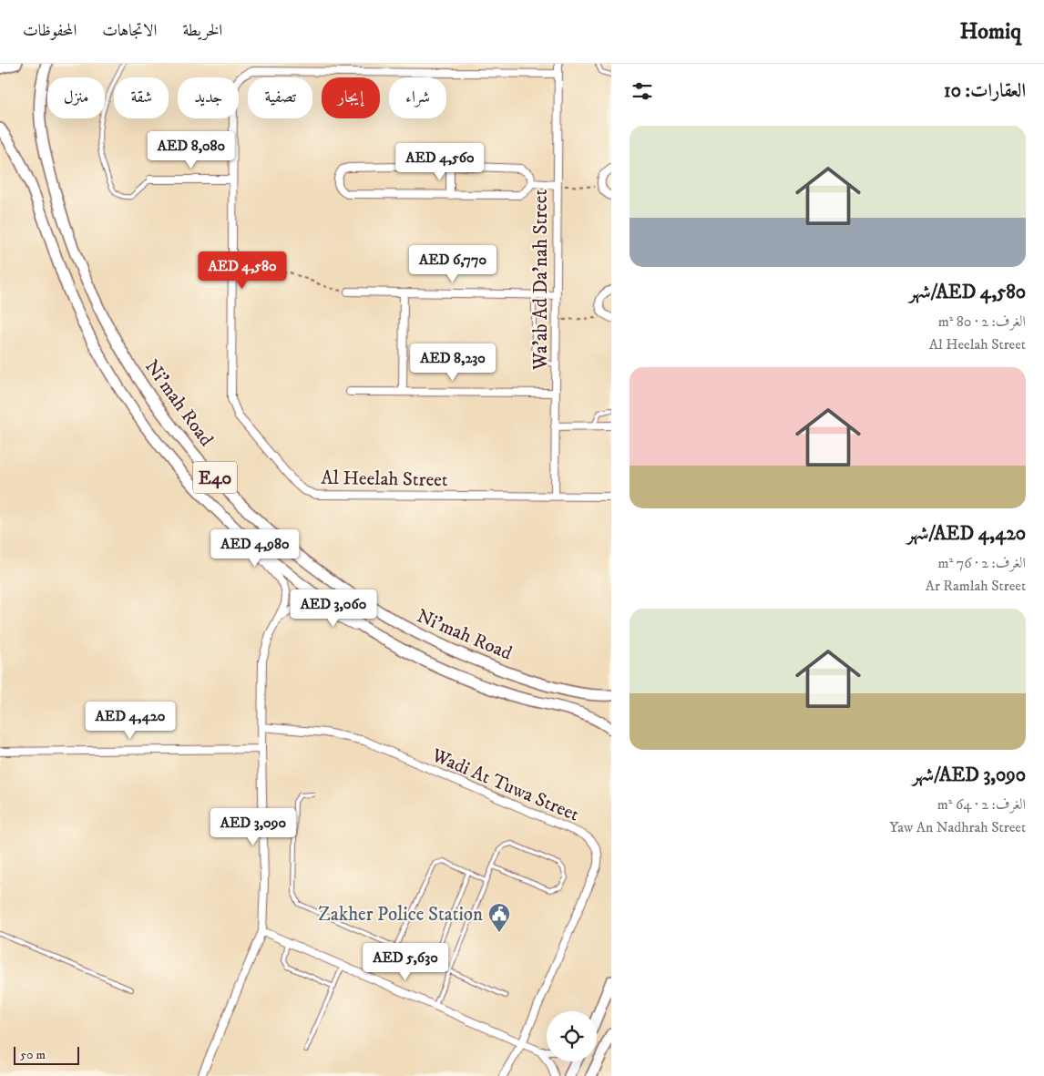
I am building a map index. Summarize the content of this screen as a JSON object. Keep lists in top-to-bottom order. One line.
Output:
{"streets":{"main road":["Ni'mah Road","E40"],"street":["Wa'ab Ad Da'nah Street","Al Heelah Street","Wadi At Tuwa Street"]},"crossings":[["Wa'ab Ad Da'nah Street","Al Heelah Street"]],"places":{"public building":["Zakher Police Station"]},"scale_bar":"50 m","page":{"header":"Homiq","nav":["الخريطة","الاتجاهات","المحفوظات"],"heading":"العقارات: 10","chip":["شراء","إيجار","تصفية","جديد","شقة","منزل"],"list":[{"name":"AED 4,580/شهر","note":"الغرف: 2 · 80 m² · Al Heelah Street"},{"name":"AED 4,420/شهر","note":"الغرف: 2 · 76 m² · Ar Ramlah Street"},{"name":"AED 3,090/شهر","note":"الغرف: 2 · 64 m² · Yaw An Nadhrah Street"}],"price":["AED 8,080","AED 4,560","AED 6,770","AED 4,580","AED 8,230","AED 4,980","AED 3,060","AED 4,420","AED 3,090","AED 5,630"],"scale":"50 m"}}
